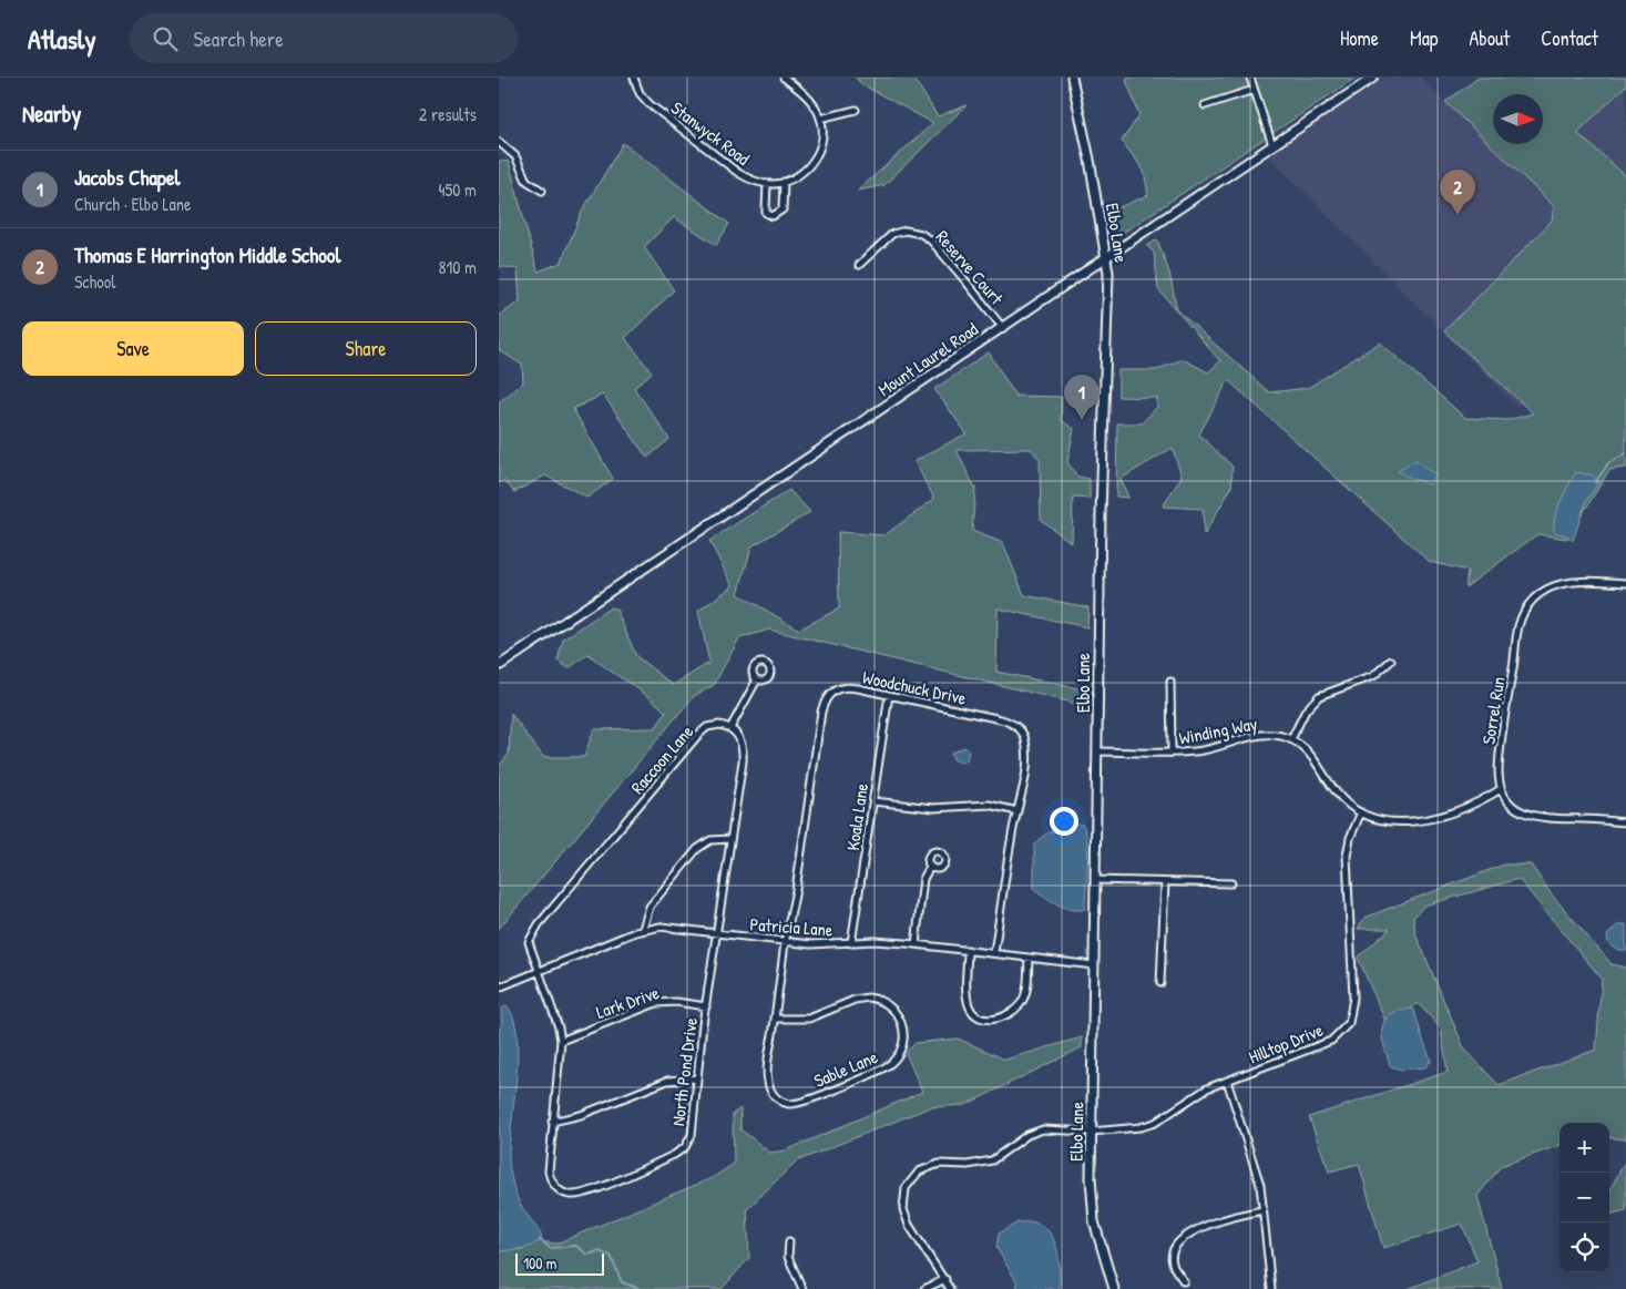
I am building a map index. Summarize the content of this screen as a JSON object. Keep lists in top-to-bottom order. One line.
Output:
{"streets":{"street":["Stanwyck Road","Elbo Lane","Reserve Court","Mount Laurel Road","Woodchuck Drive","Sorrel Run","Winding Way","Raccoon Lane","Koala Lane","Patricia Lane","Lark Drive","Hilltop Drive","Sable Lane","North Pond Drive"]},"crossings":[["Elbo Lane","Mount Laurel Road"],["Elbo Lane","Winding Way"],["Elbo Lane","Patricia Lane"],["Elbo Lane","Hilltop Drive"],["Reserve Court","Mount Laurel Road"],["Woodchuck Drive","Koala Lane"],["Woodchuck Drive","Patricia Lane"],["Woodchuck Drive","Sable Lane"],["Sorrel Run","Winding Way"],["Winding Way","Hilltop Drive"],["Raccoon Lane","Patricia Lane"],["Raccoon Lane","North Pond Drive"],["Koala Lane","Patricia Lane"],["Patricia Lane","Sable Lane"],["Patricia Lane","North Pond Drive"],["Lark Drive","North Pond Drive"]],"scale_bar":"100 m","north":"right","page":{"header":"Atlasly","search":"Search here","nav":["Home","Map","About","Contact"],"heading":["Nearby","2 results"],"list":[{"mark":"1","name":"Jacobs Chapel","note":"Church · Elbo Lane","value":"450 m"},{"mark":"2","name":"Thomas E Harrington Middle School","note":"School","value":"810 m"}],"pins":["2","1"],"buttons":["Save","Share"],"map_buttons":["+","−"],"scale":"100 m"}}
